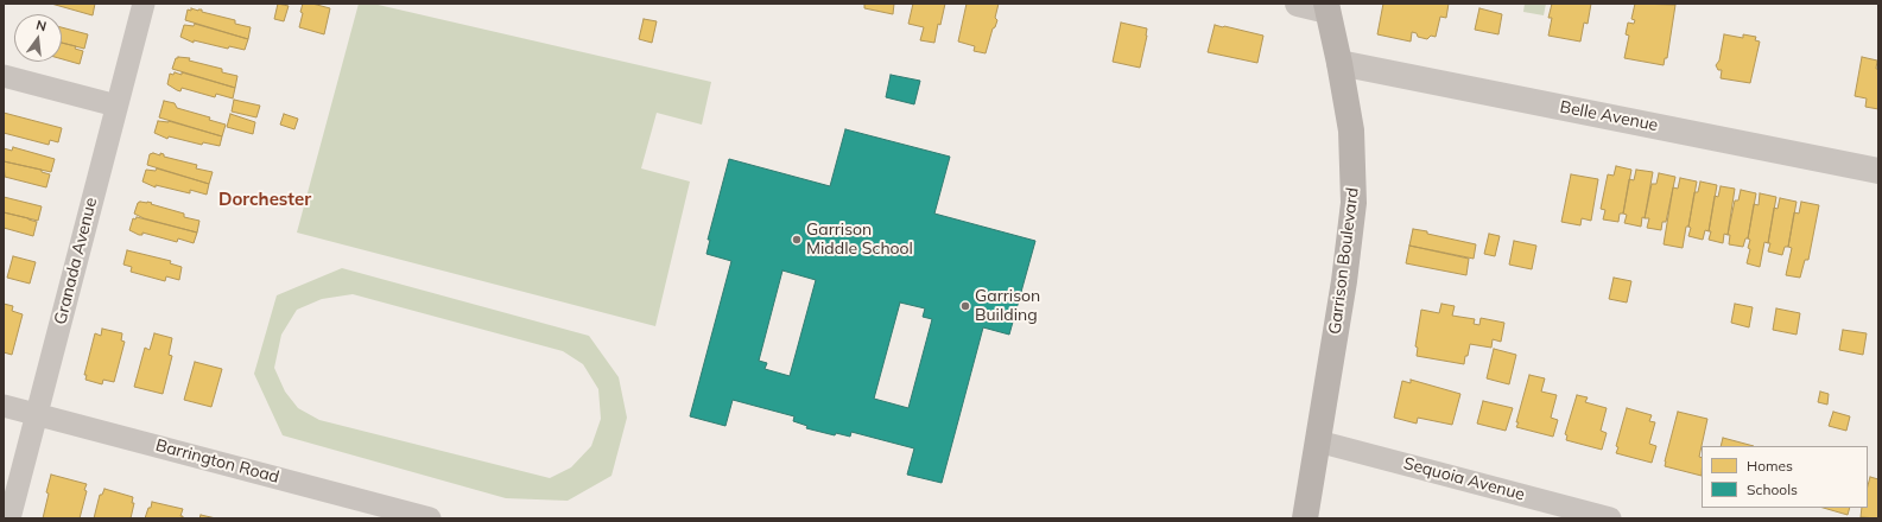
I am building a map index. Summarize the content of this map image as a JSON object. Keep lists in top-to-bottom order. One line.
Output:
{"streets":{"main road":["Garrison Boulevard"],"street":["Belle Avenue","Granada Avenue","Barrington Road","Sequoia Avenue"]},"crossings":[["Belle Avenue","Garrison Boulevard"],["Granada Avenue","Barrington Road"],["Garrison Boulevard","Sequoia Avenue"]],"districts":["Dorchester"],"places":["Garrison Middle School","Garrison Building"],"legend":["Homes","Schools"],"north":"top"}
